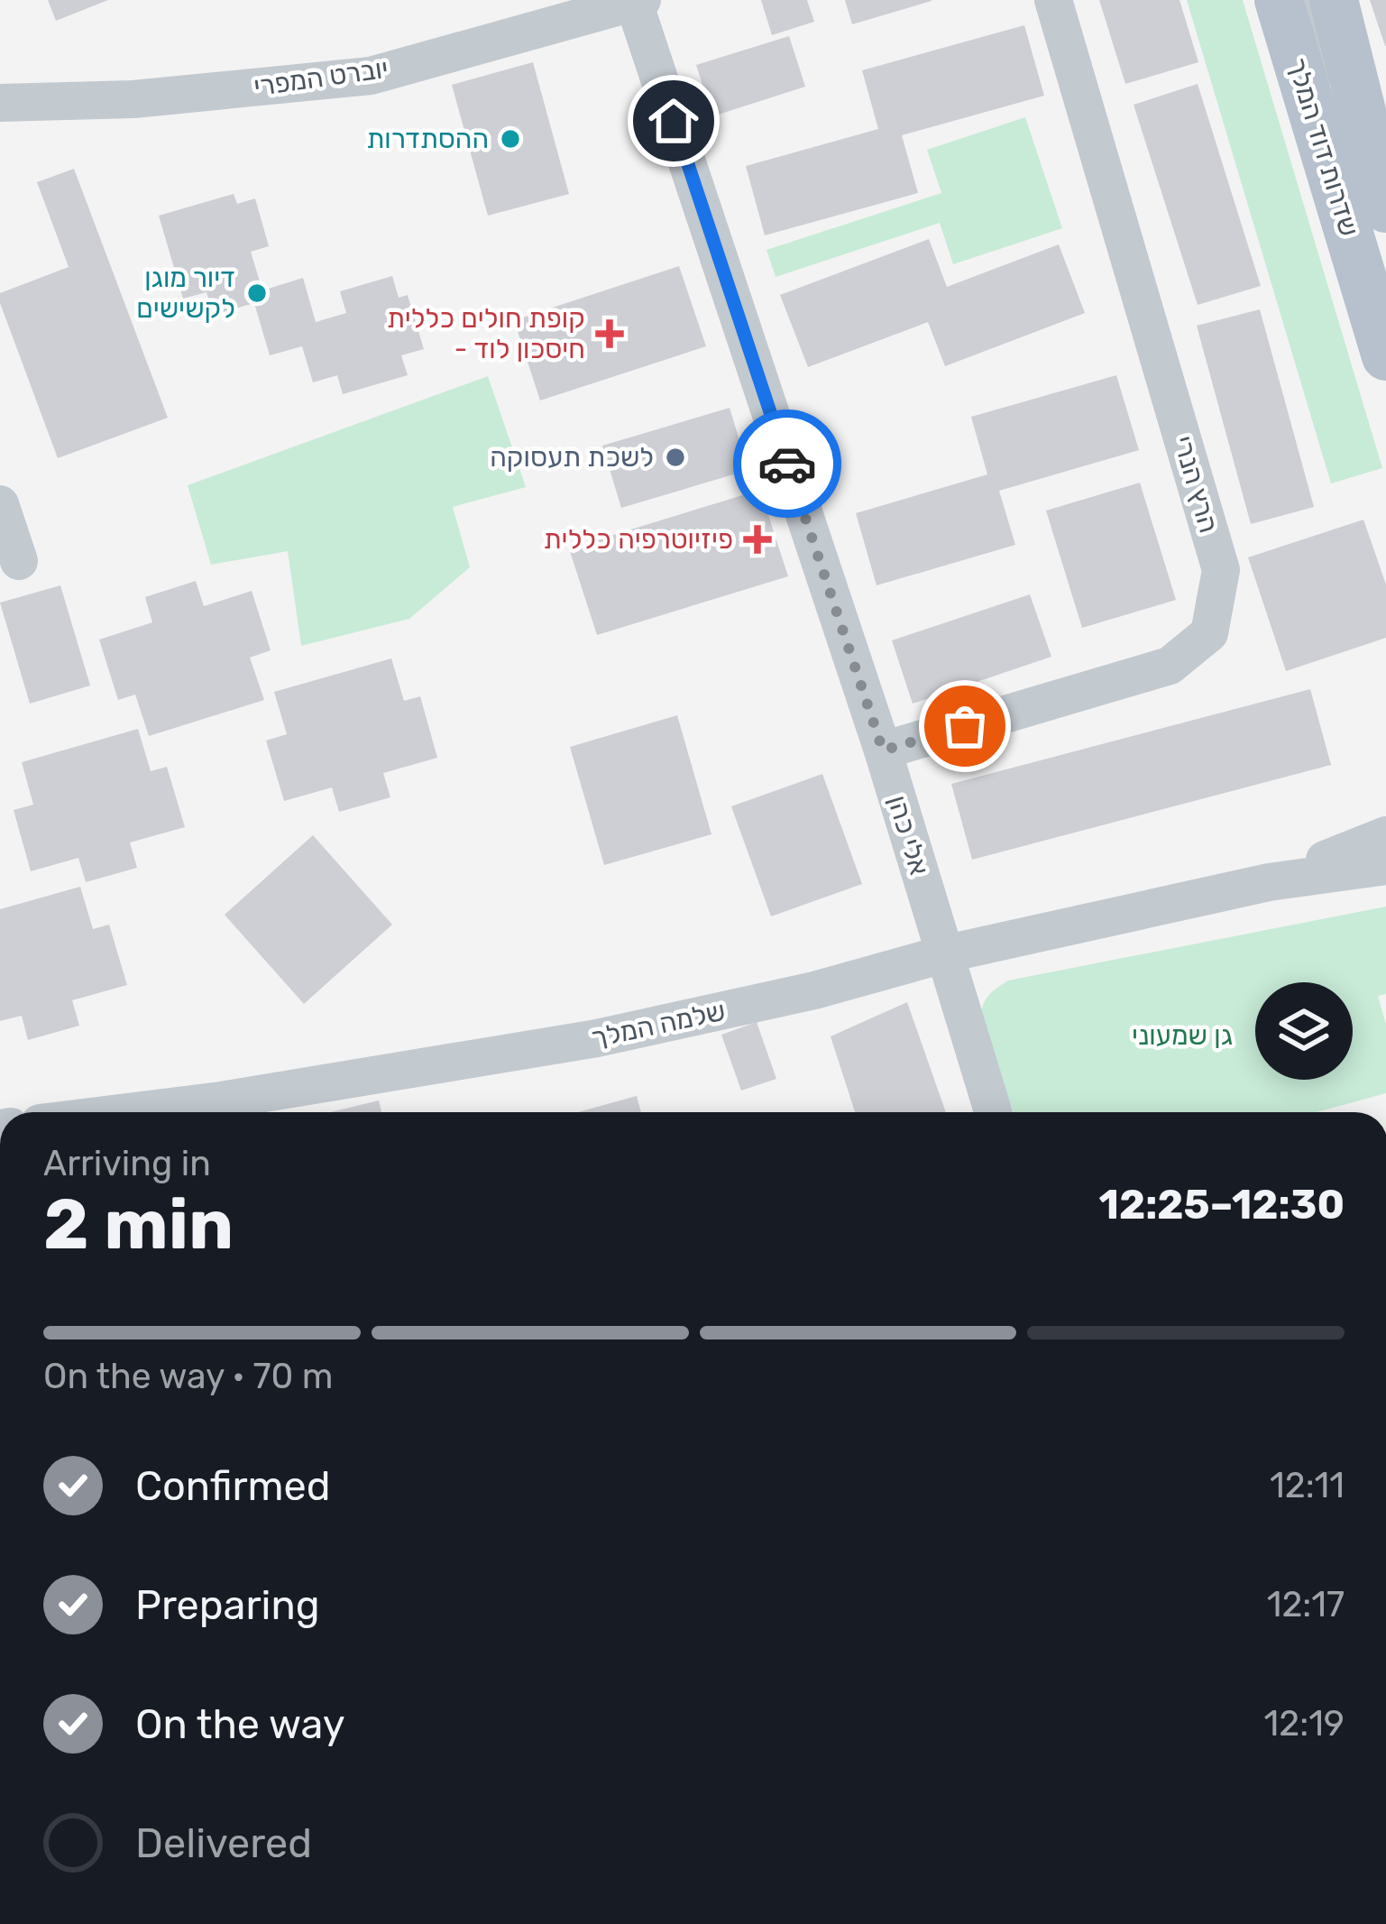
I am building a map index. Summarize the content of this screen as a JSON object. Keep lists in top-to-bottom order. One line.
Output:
{"streets":{"main road":["שדרות דוד המלך"],"street":["יוברט המפרי","הרץ הנרי","אלי כהן","שלמה המלך"]},"crossings":[["יוברט המפרי","אלי כהן"],["הרץ הנרי","אלי כהן"],["אלי כהן","שלמה המלך"]],"parks":["גן שמעוני"],"places":{"other":["ההסתדרות","דיור מוגן לקשישים","לשכת תעסוקה"],"health":["קופת חולים כללית - חיסכון לוד","פיזיוטרפיה כללית"]},"page":{"heading":["2 min","Arriving in","12:25–12:30"],"bar":"On the way · 70 m","list":[["Confirmed","12:11"],["Preparing","12:17"],["On the way","12:19"],"Delivered"]}}
